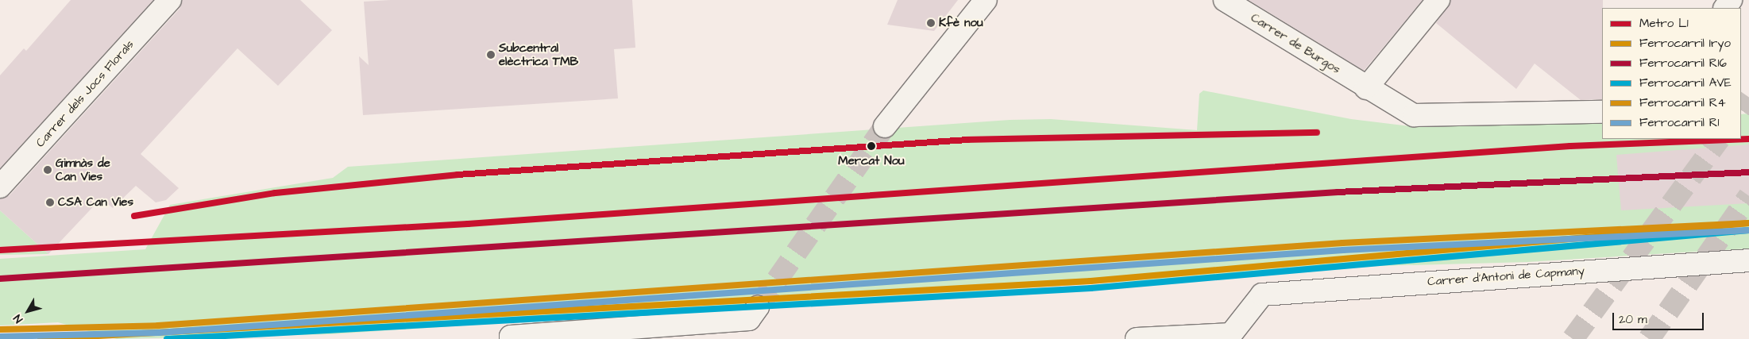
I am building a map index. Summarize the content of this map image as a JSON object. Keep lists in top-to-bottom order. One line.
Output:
{"streets":{"street":["Carrer de Burgos","Carrer dels Jocs Florals","Carrer d'Antoni de Capmany"]},"places":["Kfè nou","Subcentral elèctrica TMB","Mercat Nou","Gimnàs de Can Vies","CSA Can Vies"],"lines":["metro line L1","rail line R16","rail line Iryo","rail line R4","rail line AVE","rail line R1"],"legend":["Metro L1","Ferrocarril Iryo","Ferrocarril R16","Ferrocarril AVE","Ferrocarril R4","Ferrocarril R1"],"scale_bar":"20 m","north":"bottom left"}
